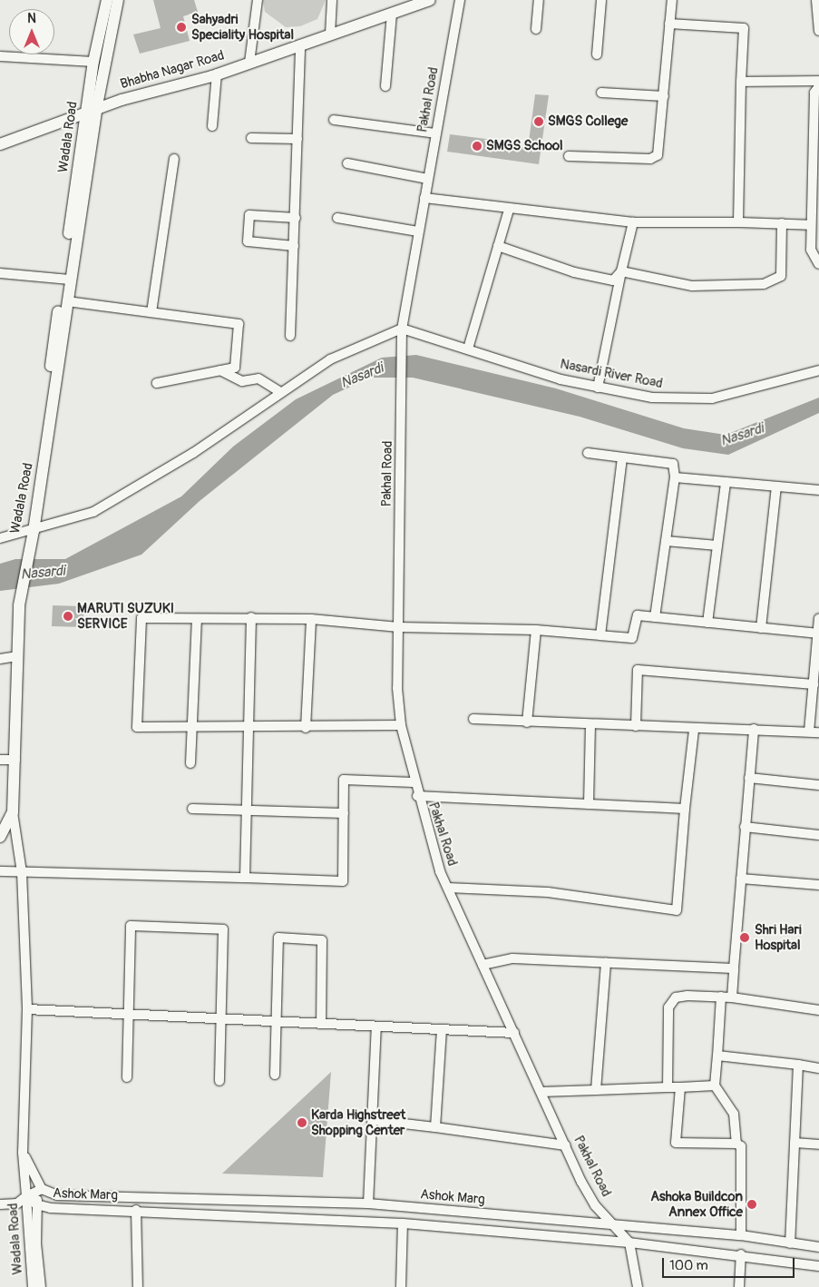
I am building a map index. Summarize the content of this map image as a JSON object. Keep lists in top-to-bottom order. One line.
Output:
{"streets":{"main road":["Bhabha Nagar Road","Wadala Road"],"street":["Pakhal Road","Nasardi River Road","Ashok Marg"]},"crossings":[["Bhabha Nagar Road","Wadala Road"],["Pakhal Road","Nasardi River Road"],["Pakhal Road","Ashok Marg"],["Wadala Road","Ashok Marg"]],"water":["Nasardi"],"places":["Sahyadri Speciality Hospital","SMGS College","SMGS School","MARUTI SUZUKI SERVICE","Shri Hari Hospital","Karda Highstreet Shopping Center","Ashoka Buildcon Annex Office"],"scale_bar":"100 m","north":"top"}
